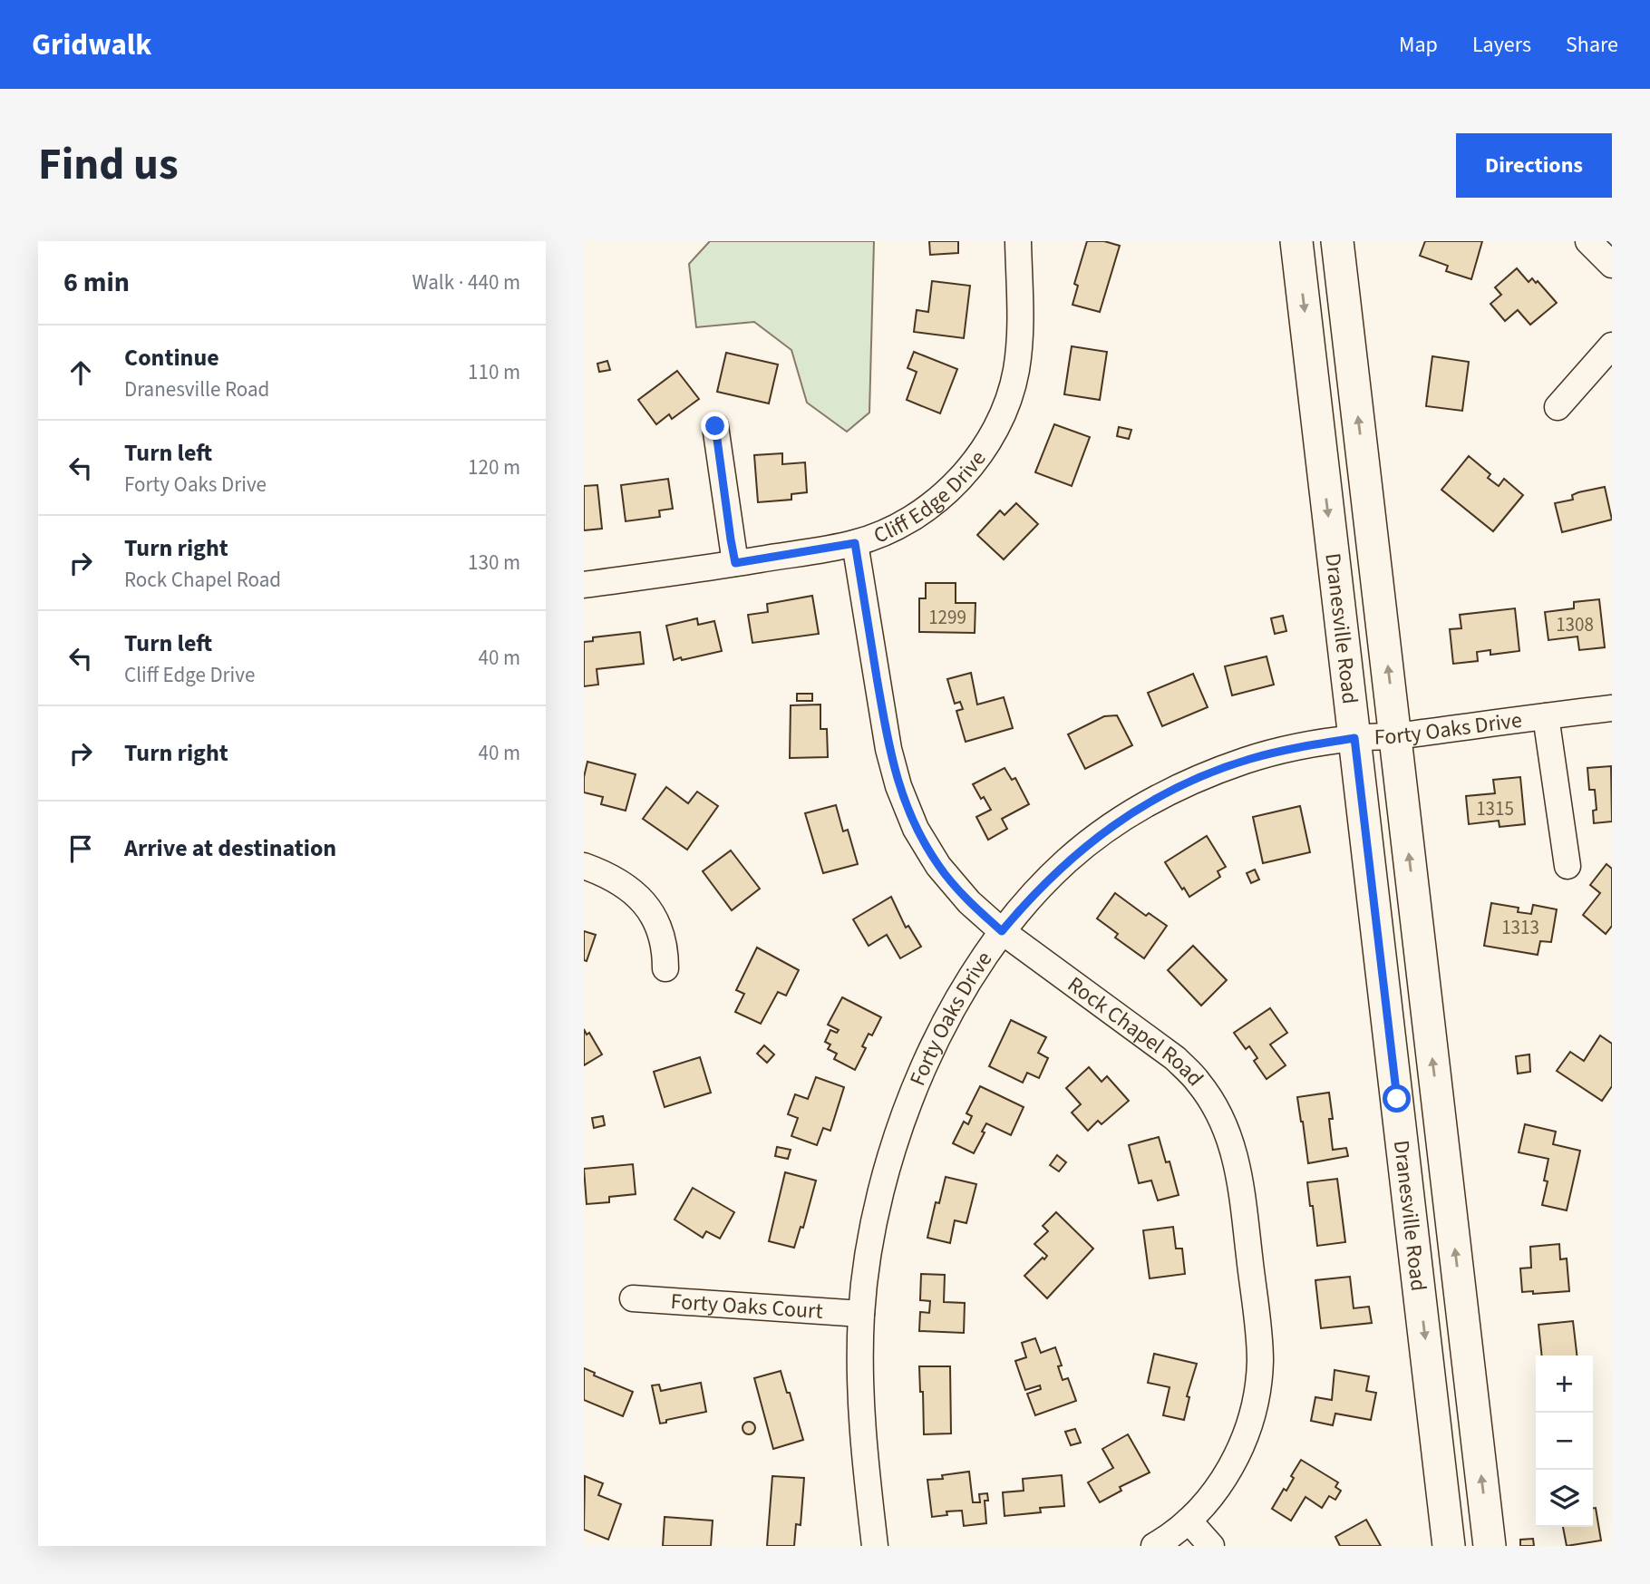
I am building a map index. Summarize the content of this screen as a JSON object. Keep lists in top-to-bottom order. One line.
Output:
{"streets":{"main road":["Dranesville Road"],"street":["Cliff Edge Drive","Forty Oaks Drive","Rock Chapel Road","Forty Oaks Court"]},"crossings":[["Cliff Edge Drive","Rock Chapel Road"],["Dranesville Road","Forty Oaks Drive"],["Forty Oaks Drive","Rock Chapel Road"],["Forty Oaks Drive","Forty Oaks Court"]],"house_numbers":["1299","1308","1315","1313"],"page":{"header":"Gridwalk","nav":["Map","Layers","Share"],"title":"Find us","buttons":"Directions","heading":["6 min","Walk · 440 m"],"list":[["Continue","Dranesville Road","110 m"],["Turn left","Forty Oaks Drive","120 m"],["Turn right","Rock Chapel Road","130 m"],["Turn left","Cliff Edge Drive","40 m"],["Turn right","40 m"],"Arrive at destination"],"map_buttons":["+","−"]}}
